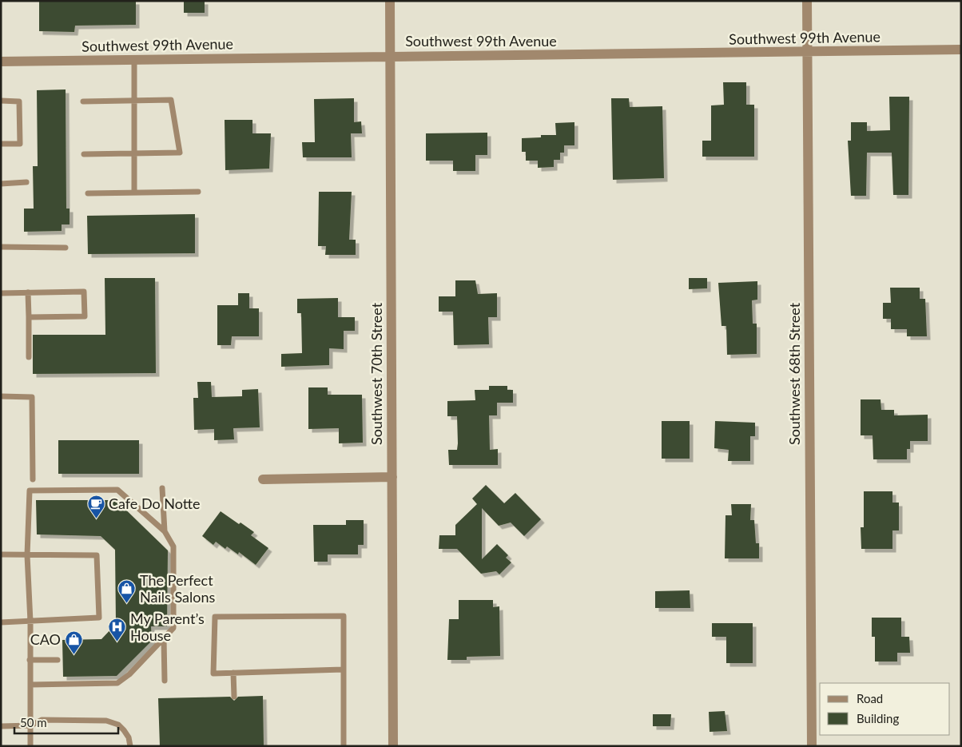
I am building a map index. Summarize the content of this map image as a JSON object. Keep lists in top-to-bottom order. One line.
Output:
{"streets":{"street":["Southwest 99th Avenue","Southwest 70th Street","Southwest 68th Street"]},"crossings":[["Southwest 99th Avenue","Southwest 70th Street"],["Southwest 99th Avenue","Southwest 68th Street"]],"places":{"cafe":["Cafe Do Notte"],"shop":["The Perfect Nails Salons","CAO"],"hospital":["My Parent’s House"]},"legend":["Road","Building"],"scale_bar":"50 m"}
